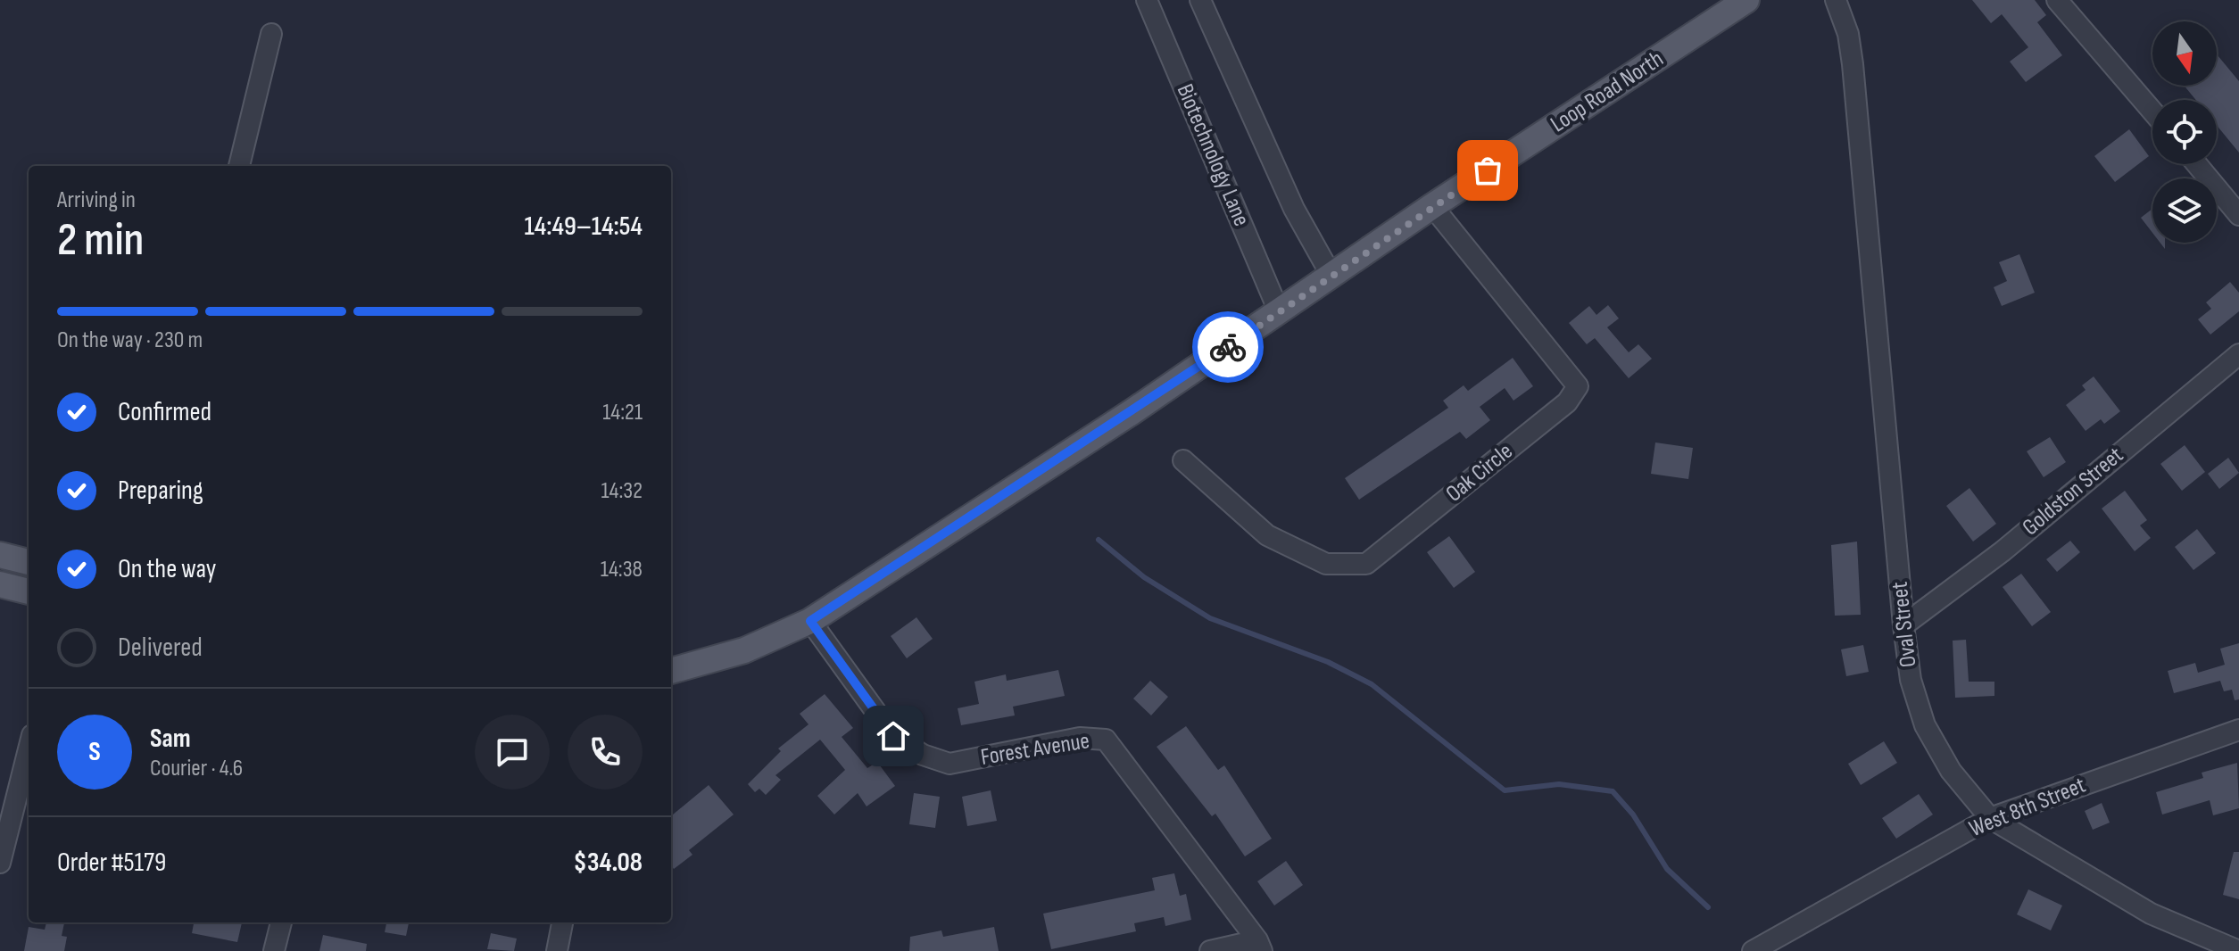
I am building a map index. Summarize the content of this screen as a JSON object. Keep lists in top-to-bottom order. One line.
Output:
{"streets":{"main road":["Loop Road North"],"street":["Biotechnology Lane","Oak Circle","Goldston Street","Oval Street","Forest Avenue","West 8th Street"]},"crossings":[["Loop Road North","Biotechnology Lane"],["Loop Road North","Oak Circle"],["Loop Road North","Forest Avenue"],["Goldston Street","Oval Street"],["Oval Street","West 8th Street"]],"north":"bottom","page":{"heading":["2 min","Arriving in","14:49–14:54"],"panel":["Sam","Courier · 4.6","Order #5179","$34.08"],"bar":"On the way · 230 m","list":[["Confirmed","14:21"],["Preparing","14:32"],["On the way","14:38"],"Delivered"],"round":"S"}}
